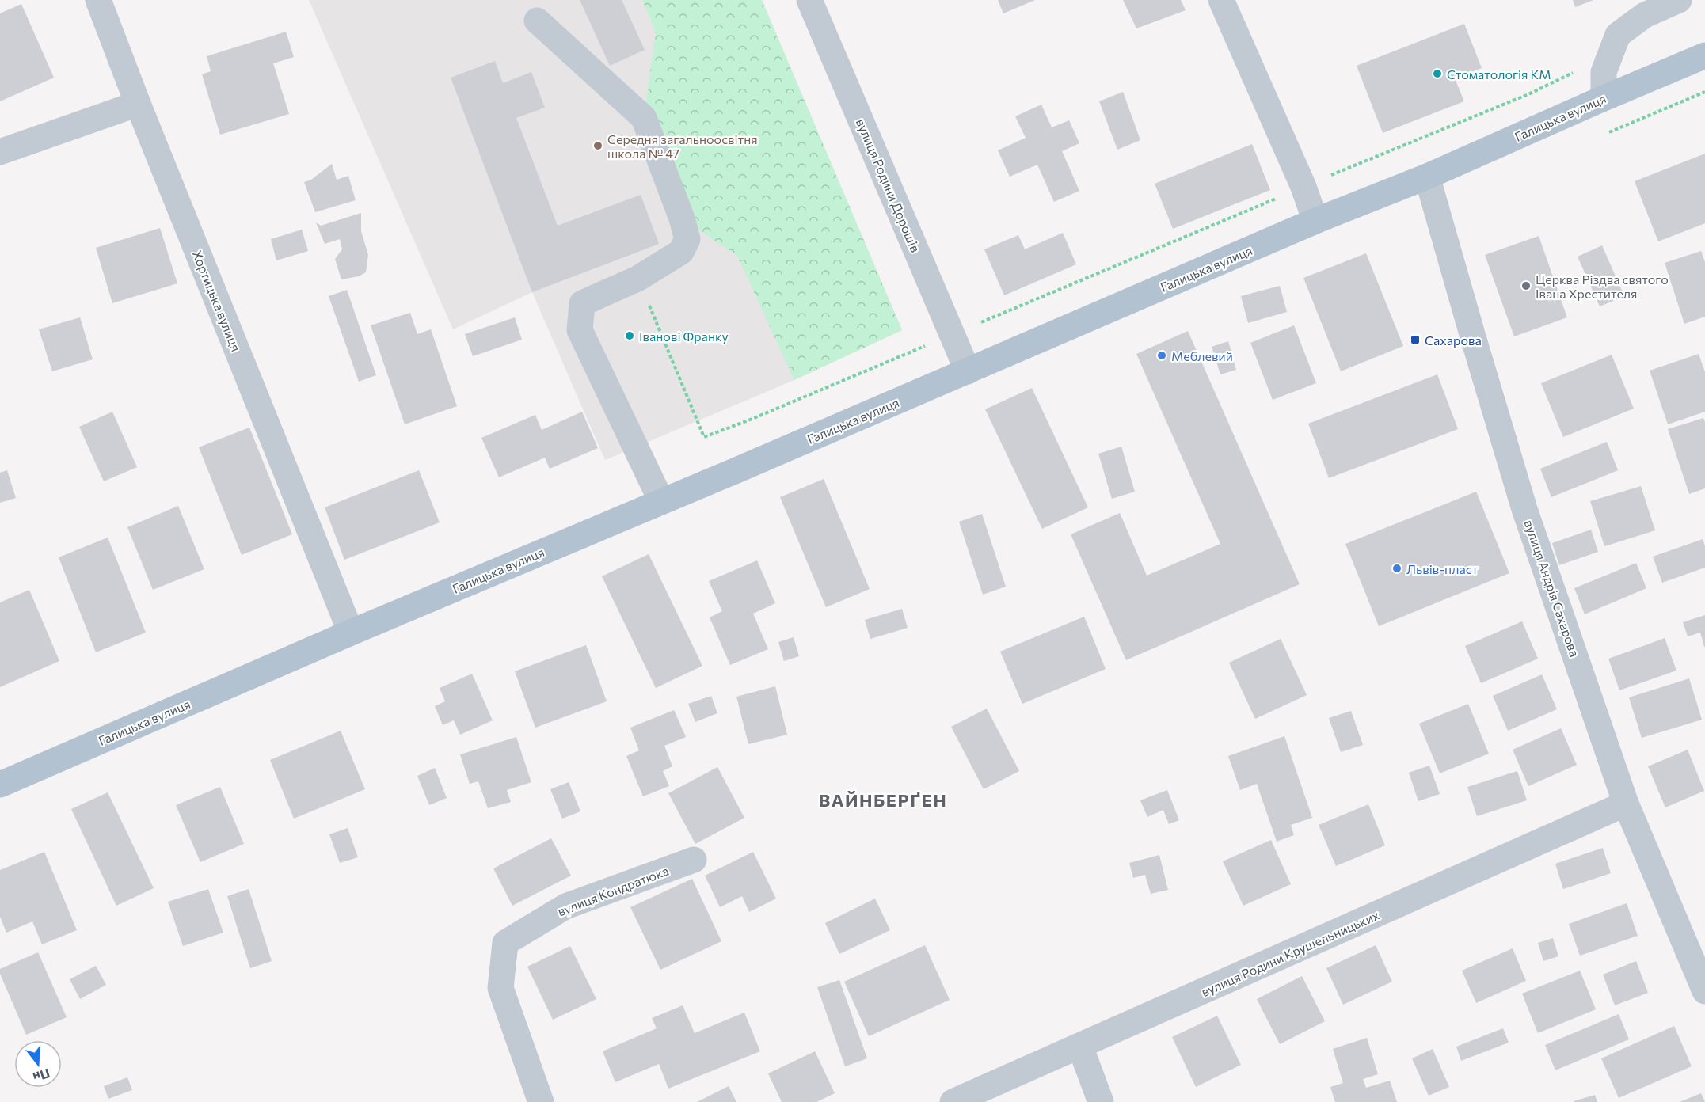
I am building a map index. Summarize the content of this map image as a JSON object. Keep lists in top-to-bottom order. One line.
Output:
{"streets":{"main road":["Галицька вулиця"],"street":["вулиця Родини Дорошів","Хортицька вулиця","вулиця Андрія Сахарова","вулиця Кондратюка","вулиця Родини Крушельницьких"]},"crossings":[["Галицька вулиця","вулиця Родини Дорошів"],["Галицька вулиця","Хортицька вулиця"],["Галицька вулиця","вулиця Андрія Сахарова"],["вулиця Андрія Сахарова","вулиця Родини Крушельницьких"]],"districts":["ВАЙНБЕРҐЕН"],"places":{"other":["Стоматологія KM","Середня загальноосвітня школа № 47","Церква Різдва святого Івана Хрестителя","Іванові Франку","Меблевий","Львів-пласт"],"transit":["Сахарова"]},"north":"bottom"}
